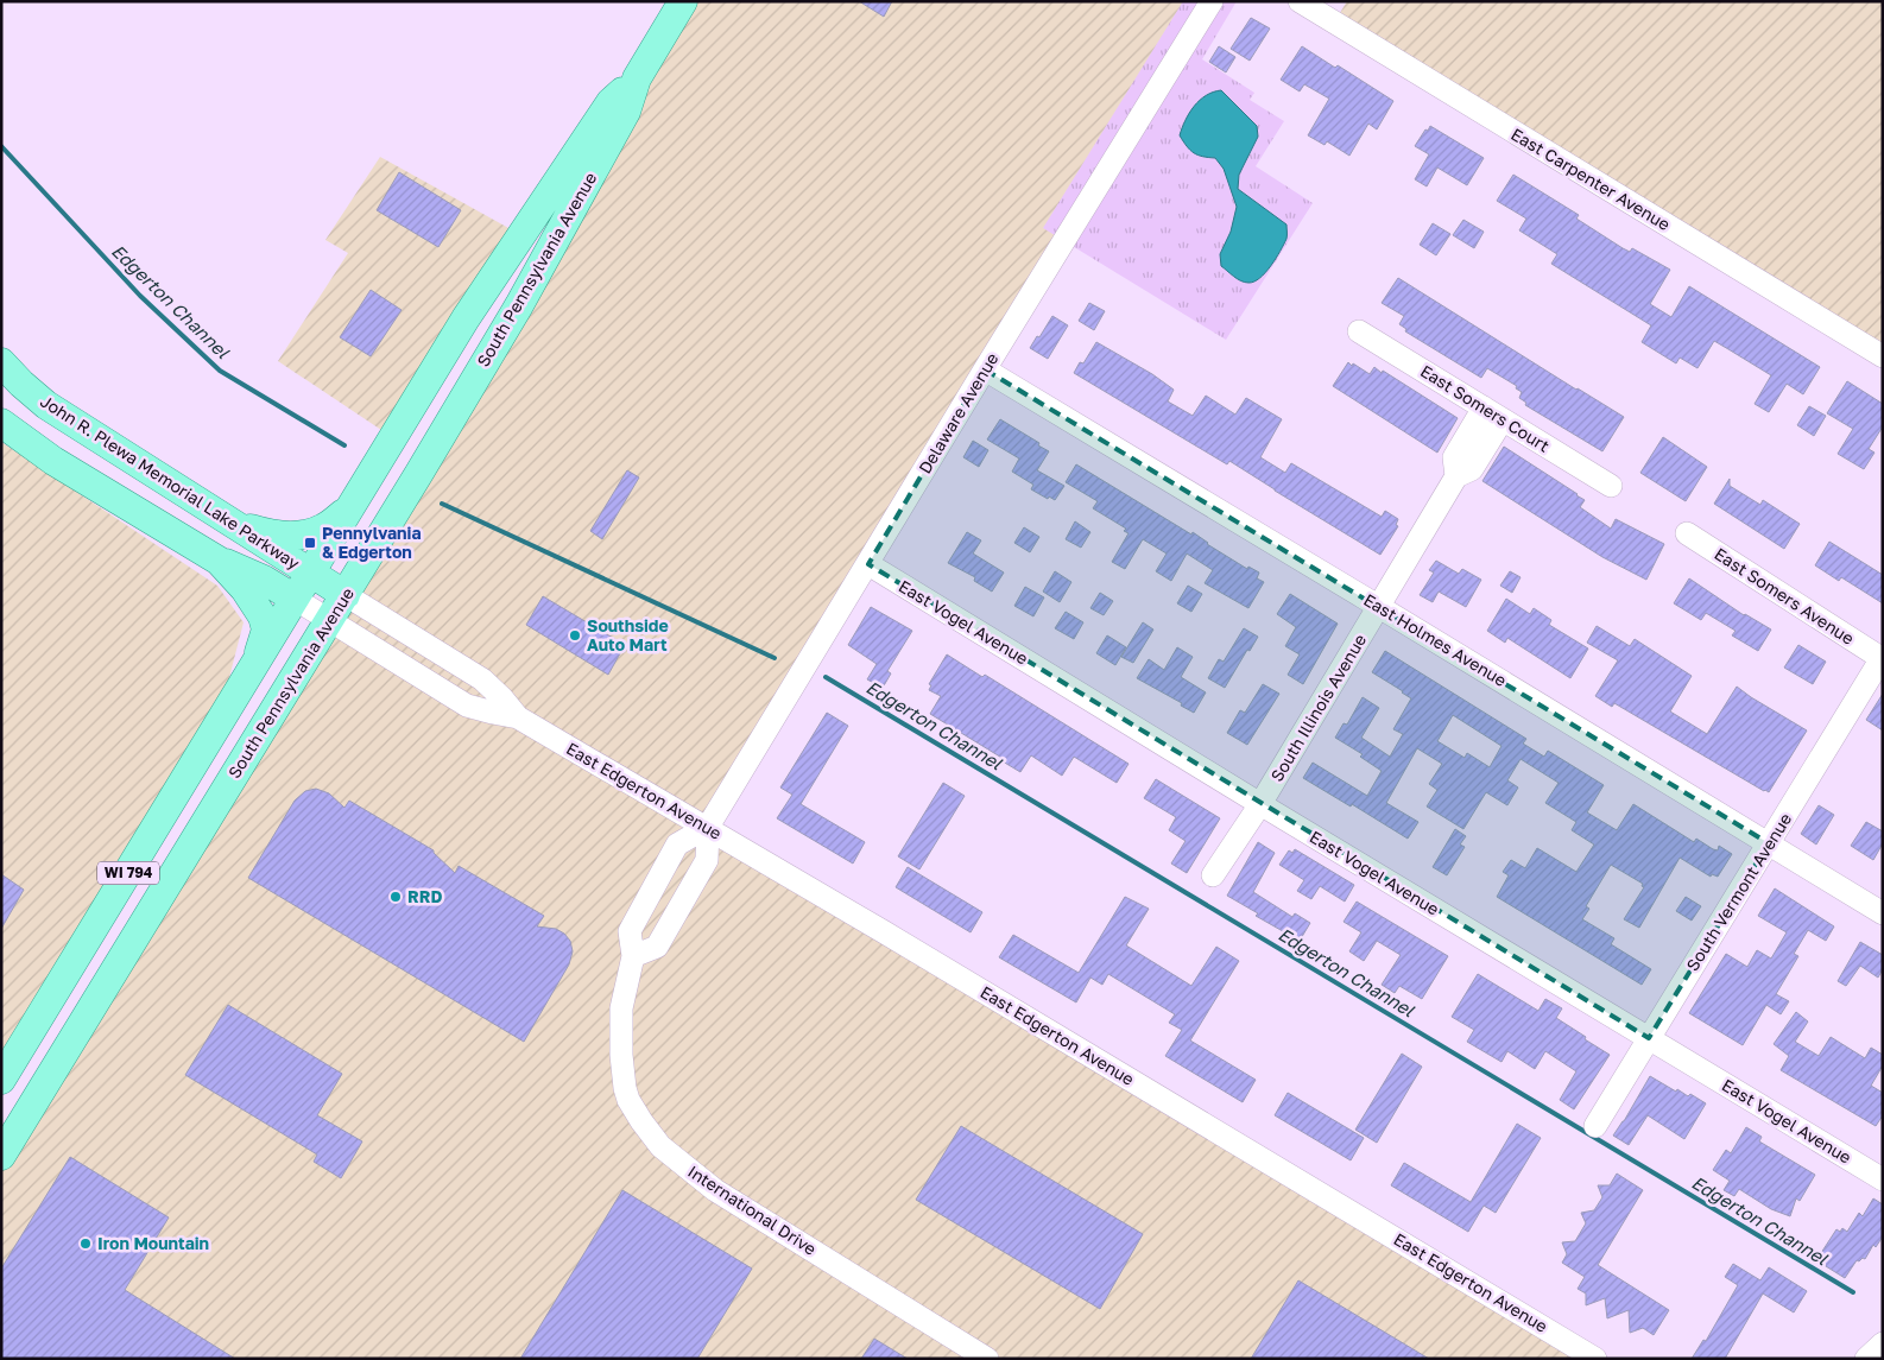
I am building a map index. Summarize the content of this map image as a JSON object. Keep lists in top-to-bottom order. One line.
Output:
{"streets":{"main road":["South Pennsylvania Avenue","John R. Plewa Memorial Lake Parkway","WI 794"],"street":["East Carpenter Avenue","East Somers Court","Delaware Avenue","East Somers Avenue","East Vogel Avenue","East Holmes Avenue","South Illinois Avenue","East Edgerton Avenue","South Vermont Avenue","International Drive"]},"crossings":[["South Pennsylvania Avenue","John R. Plewa Memorial Lake Parkway"],["South Pennsylvania Avenue","East Edgerton Avenue"],["South Pennsylvania Avenue","WI 794"],["East Somers Court","South Illinois Avenue"],["Delaware Avenue","East Vogel Avenue"],["Delaware Avenue","East Holmes Avenue"],["Delaware Avenue","East Edgerton Avenue"],["Delaware Avenue","International Drive"],["John R. Plewa Memorial Lake Parkway","East Edgerton Avenue"],["East Somers Avenue","South Vermont Avenue"],["East Vogel Avenue","South Illinois Avenue"],["East Vogel Avenue","South Vermont Avenue"],["East Holmes Avenue","South Illinois Avenue"],["East Holmes Avenue","South Vermont Avenue"],["East Edgerton Avenue","International Drive"]],"water":["Edgerton Channel"],"places":{"transit":["Pennylvania & Edgerton"],"other":["Southside Auto Mart","RRD","Iron Mountain"]}}
